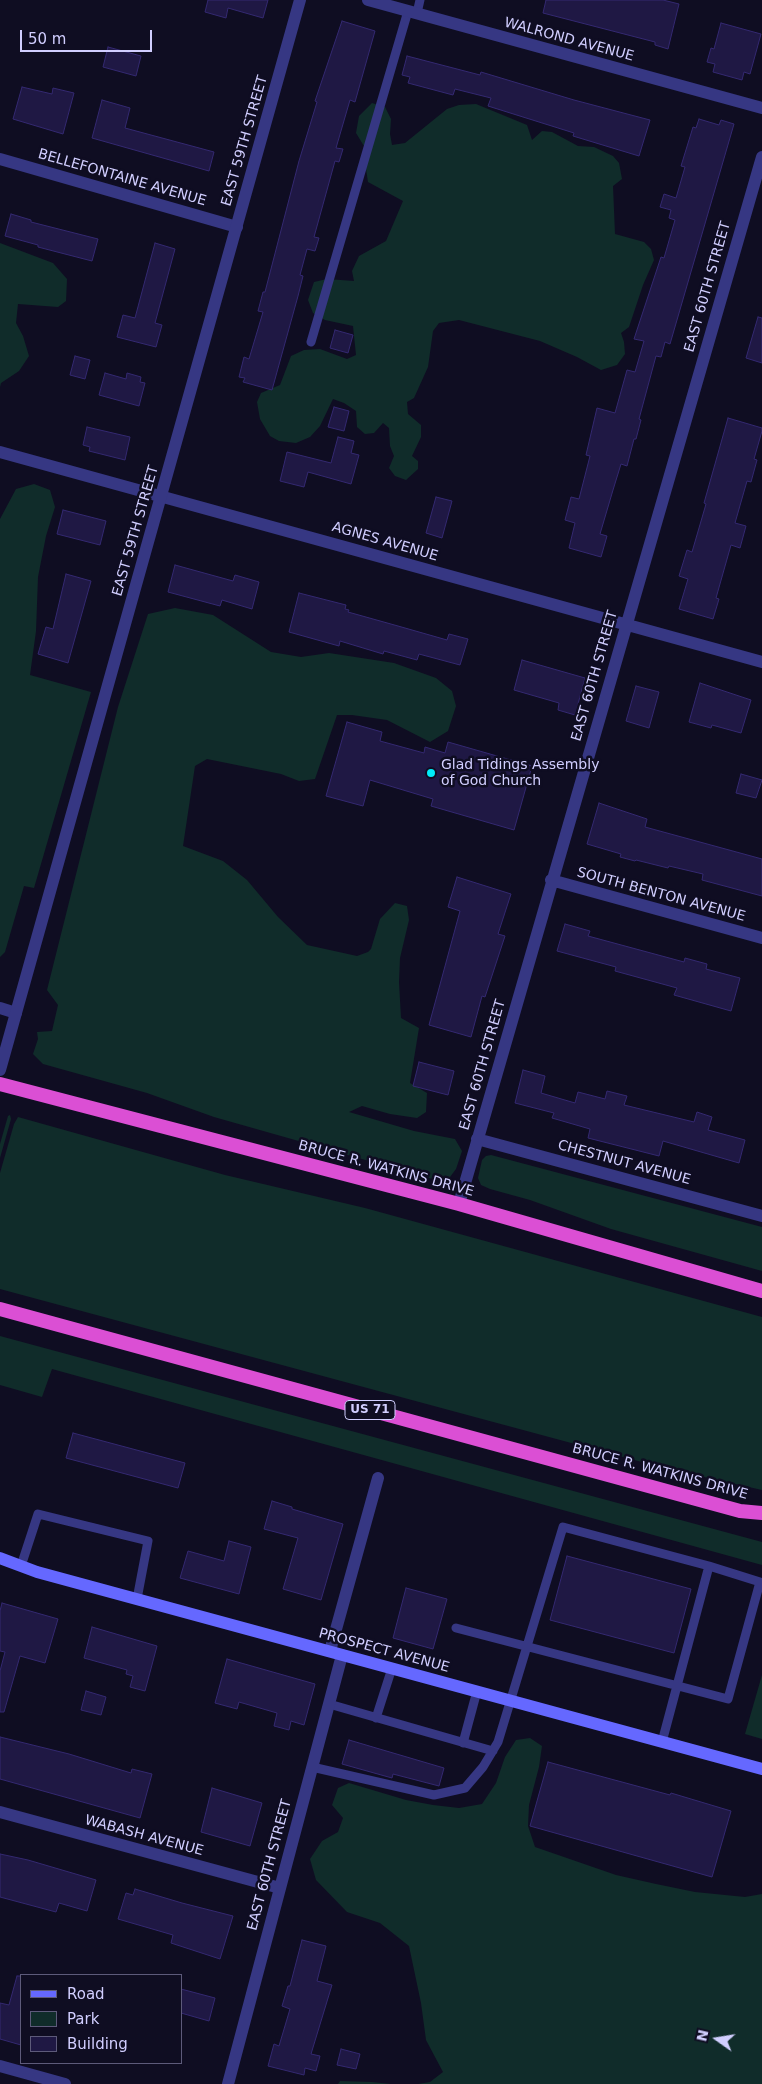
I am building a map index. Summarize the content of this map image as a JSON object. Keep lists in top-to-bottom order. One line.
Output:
{"streets":{"highway":["BRUCE R. WATKINS DRIVE","US 71"],"main road":["PROSPECT AVENUE"],"street":["WALROND AVENUE","EAST 59TH STREET","BELLEFONTAINE AVENUE","EAST 60TH STREET","AGNES AVENUE","SOUTH BENTON AVENUE","CHESTNUT AVENUE","WABASH AVENUE"]},"crossings":[["EAST 59TH STREET","BELLEFONTAINE AVENUE"],["EAST 59TH STREET","AGNES AVENUE"],["EAST 60TH STREET","AGNES AVENUE"],["EAST 60TH STREET","SOUTH BENTON AVENUE"],["EAST 60TH STREET","CHESTNUT AVENUE"],["EAST 60TH STREET","BRUCE R. WATKINS DRIVE"],["EAST 60TH STREET","PROSPECT AVENUE"],["EAST 60TH STREET","WABASH AVENUE"]],"places":["Glad Tidings Assembly of God Church"],"legend":["Road","Park","Building"],"scale_bar":"50 m","north":"left"}
